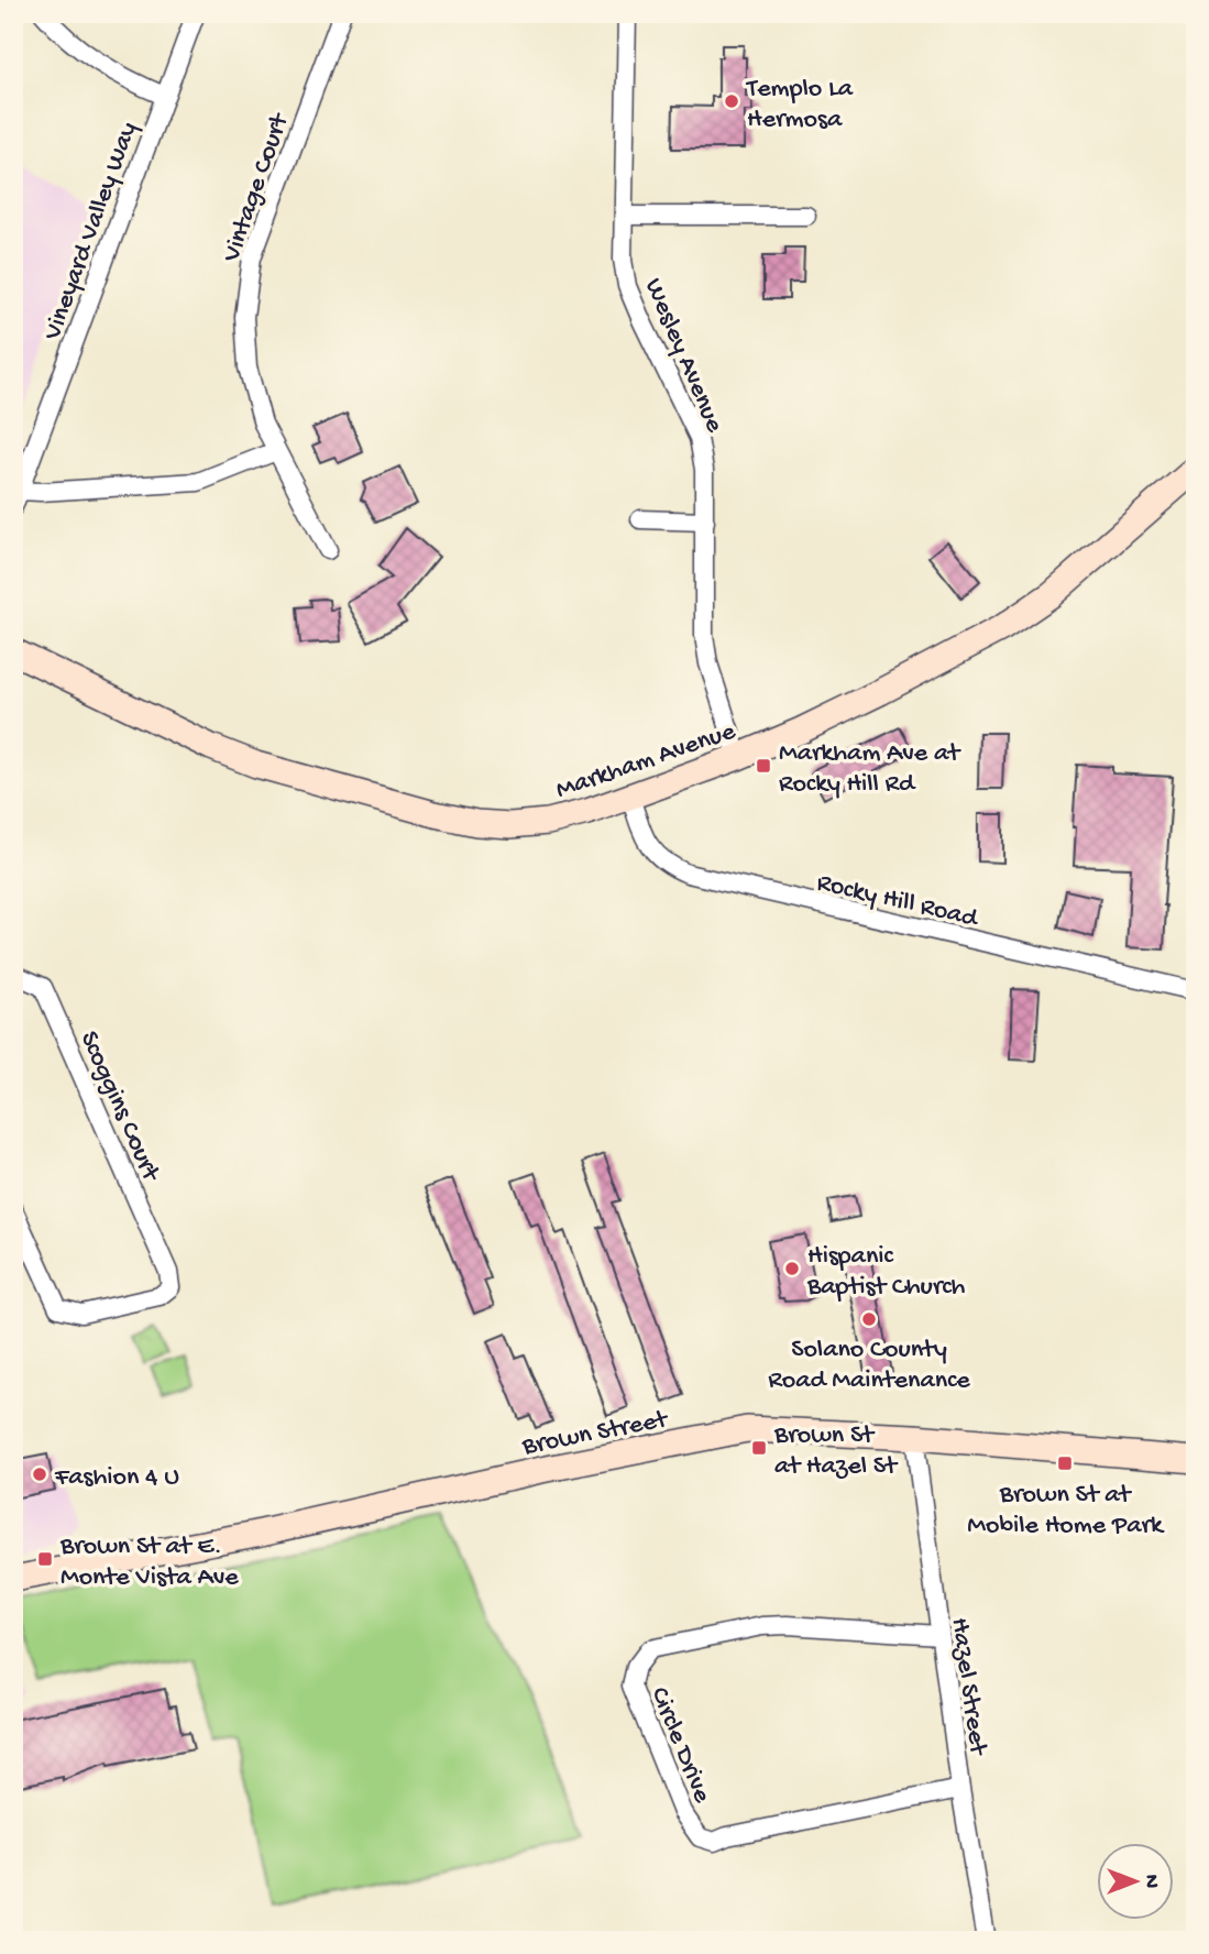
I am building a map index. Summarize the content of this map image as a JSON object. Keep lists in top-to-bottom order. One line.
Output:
{"streets":{"street":["Vintage Court","Vineyard Valley Way","Wesley Avenue","Markham Avenue","Rocky Hill Road","Scoggins Court","Brown Street","Hazel Street","Circle Drive"]},"crossings":[["Wesley Avenue","Markham Avenue"],["Markham Avenue","Rocky Hill Road"],["Brown Street","Hazel Street"],["Hazel Street","Circle Drive"]],"places":{"other":["Templo La Hermosa","Hispanic Baptist Church","Solano County Road Maintenance","Fashion 4 U"],"transit":["Markham Ave at Rocky Hill Rd","Brown St at Hazel St","Brown St at Mobile Home Park","Brown St at E. Monte Vista Ave"]},"north":"right"}
